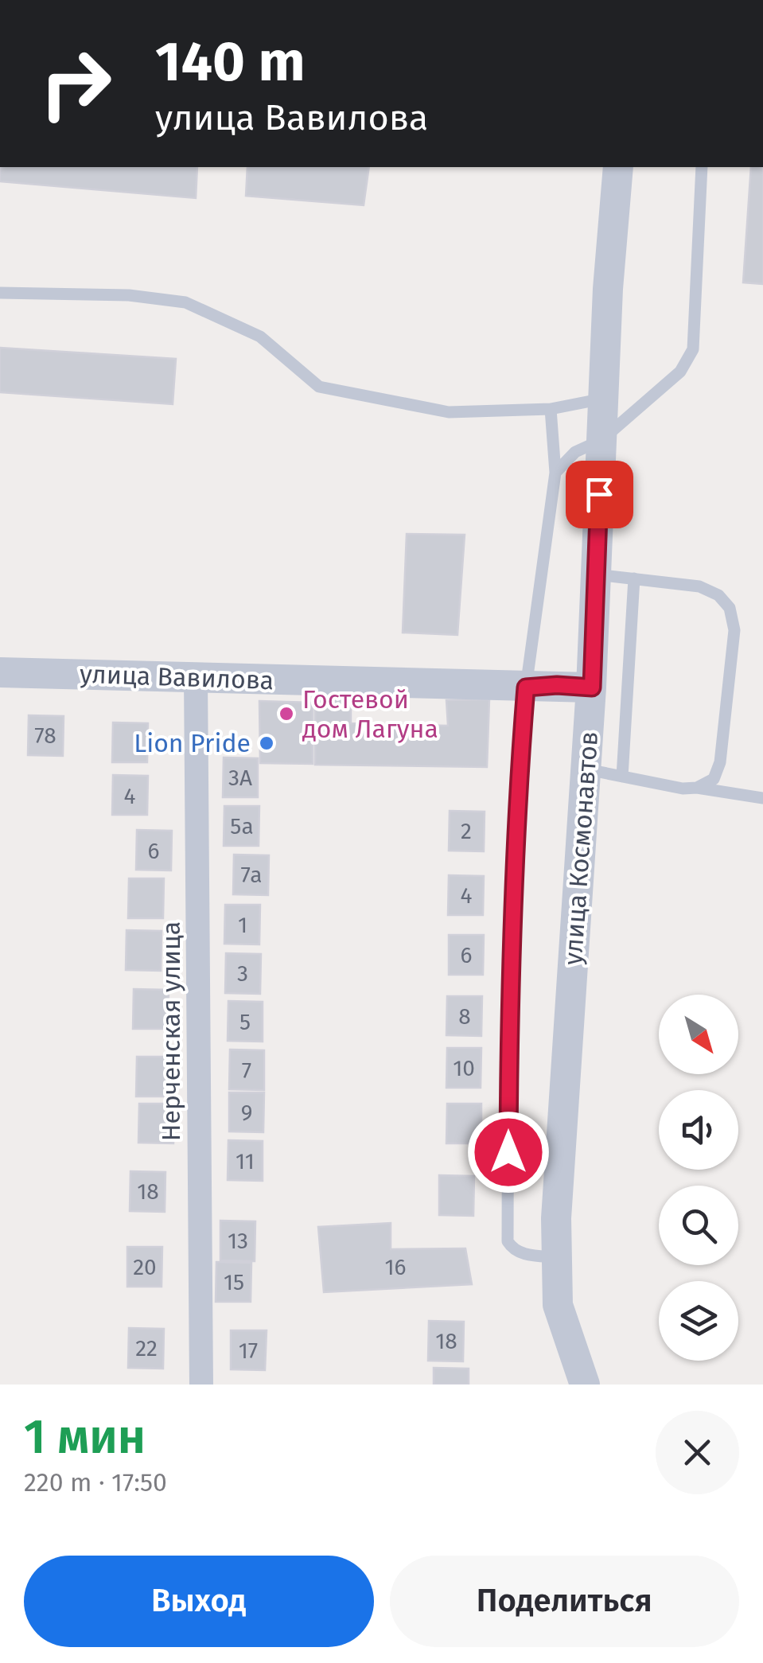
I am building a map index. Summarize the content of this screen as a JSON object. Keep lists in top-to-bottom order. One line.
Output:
{"streets":{"street":["улица Вавилова","улица Космонавтов","Нерченская улица"]},"crossings":[["улица Вавилова","улица Космонавтов"],["улица Вавилова","Нерченская улица"]],"places":["Гостевой дом Лагуна","Lion Pride"],"house_numbers":["78","3А","4","5а","2","6","7а","4","1","6","3","8","5","10","7","9","11","18","13","20","16","15","18","22","17"],"north":"bottom right","page":{"turn":["140 m","улица Вавилова"],"heading":["1 мин","220 m · 17:50"],"buttons":["Выход","Поделиться"]}}
